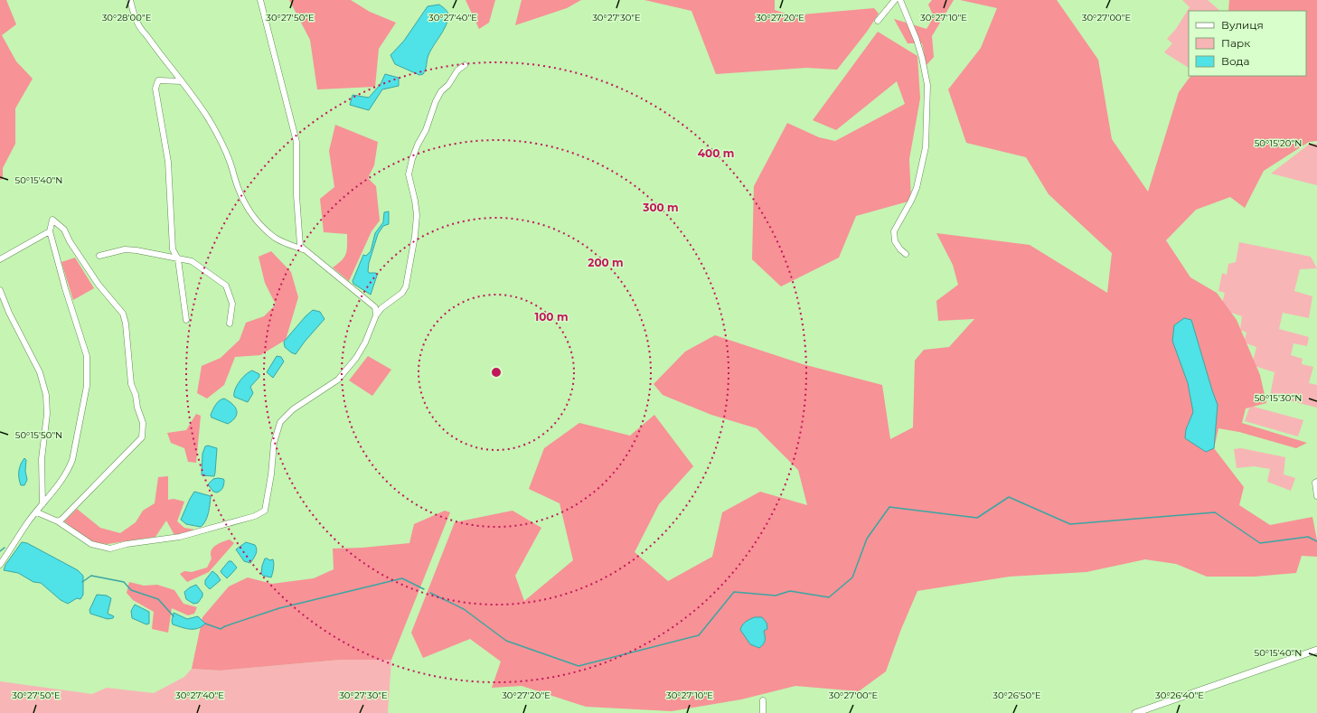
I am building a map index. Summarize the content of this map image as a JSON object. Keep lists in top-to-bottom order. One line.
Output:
{"legend":["Вулиця","Парк","Вода"],"coordinates":["30°28'00\"E","30°27'50\"E","30°27'40\"E","30°27'30\"E","30°27'20\"E","30°27'10\"E","30°27'00\"E","50°15'20\"N","50°15'40\"N","50°15'30\"N","50°15'50\"N","30°26'50\"E","30°26'40\"E"],"rings":["400 m","300 m","200 m","100 m"]}
